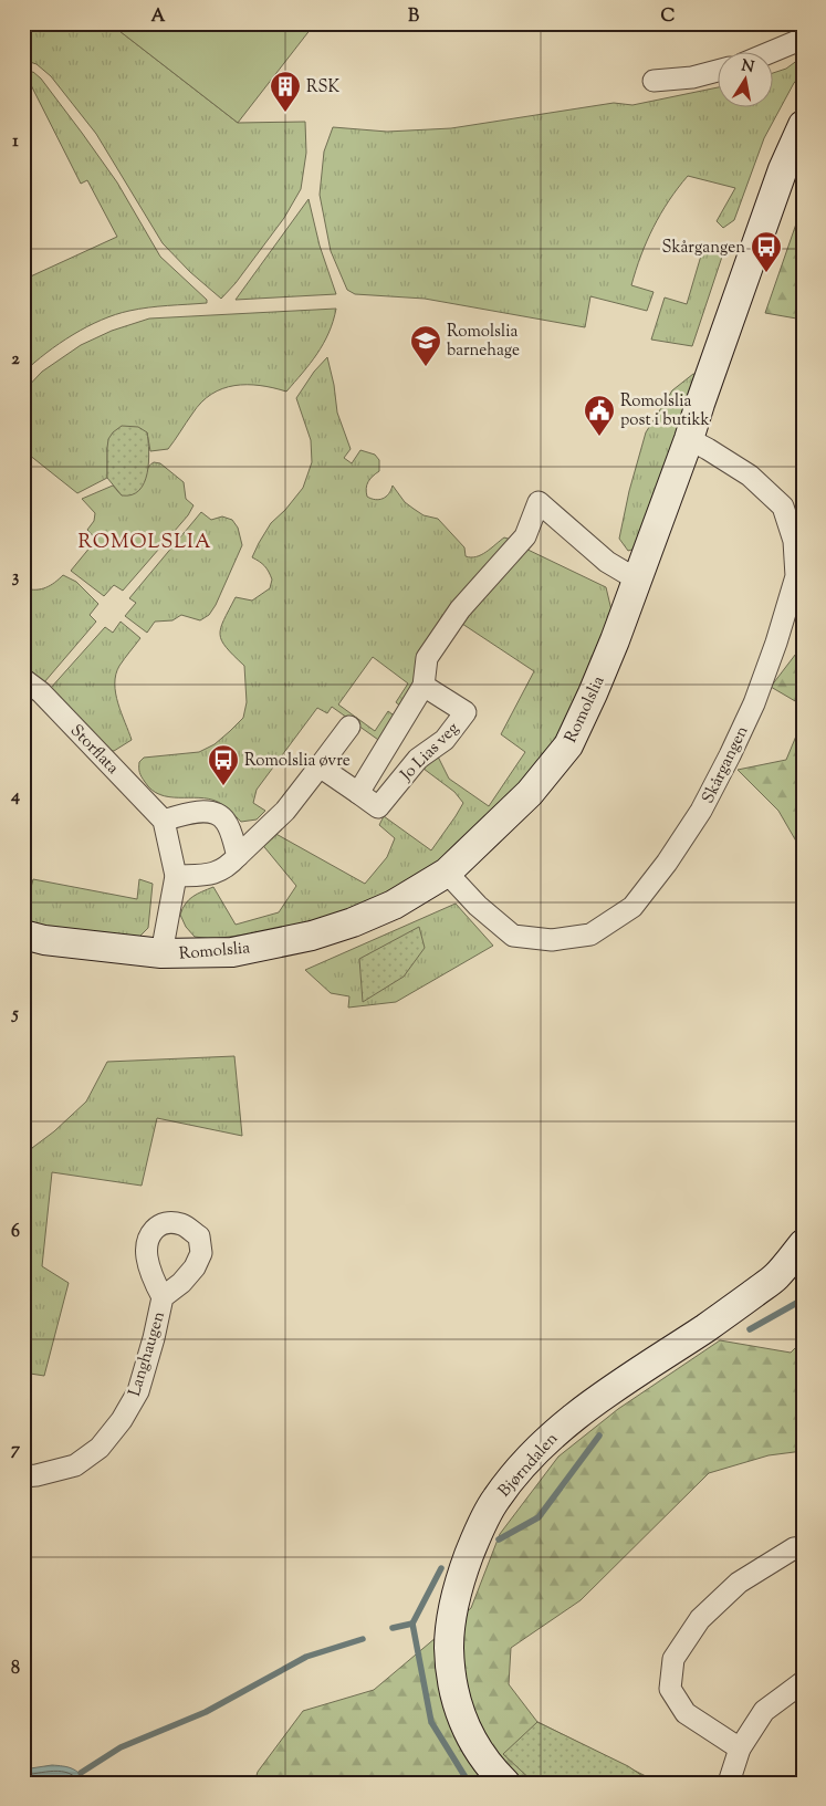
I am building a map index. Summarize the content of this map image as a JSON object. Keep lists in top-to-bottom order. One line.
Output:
{"streets":{"street":["Romolslia","Storflata","Jo Lias veg","Skårgangen","Langhaugen","Bjørndalen"]},"crossings":[["Romolslia","Jo Lias veg"],["Romolslia","Skårgangen"]],"districts":["ROMOLSLIA"],"places":{"building":["RSK"],"bus stop":["Skårgangen","Romolslia øvre"],"school or university":["Romolslia barnehage"],"public building":["Romolslia post i butikk"]},"north":"top","grid":{"columns":["A","B","C"],"rows":["1","2","3","4","5","6","7","8"]}}
